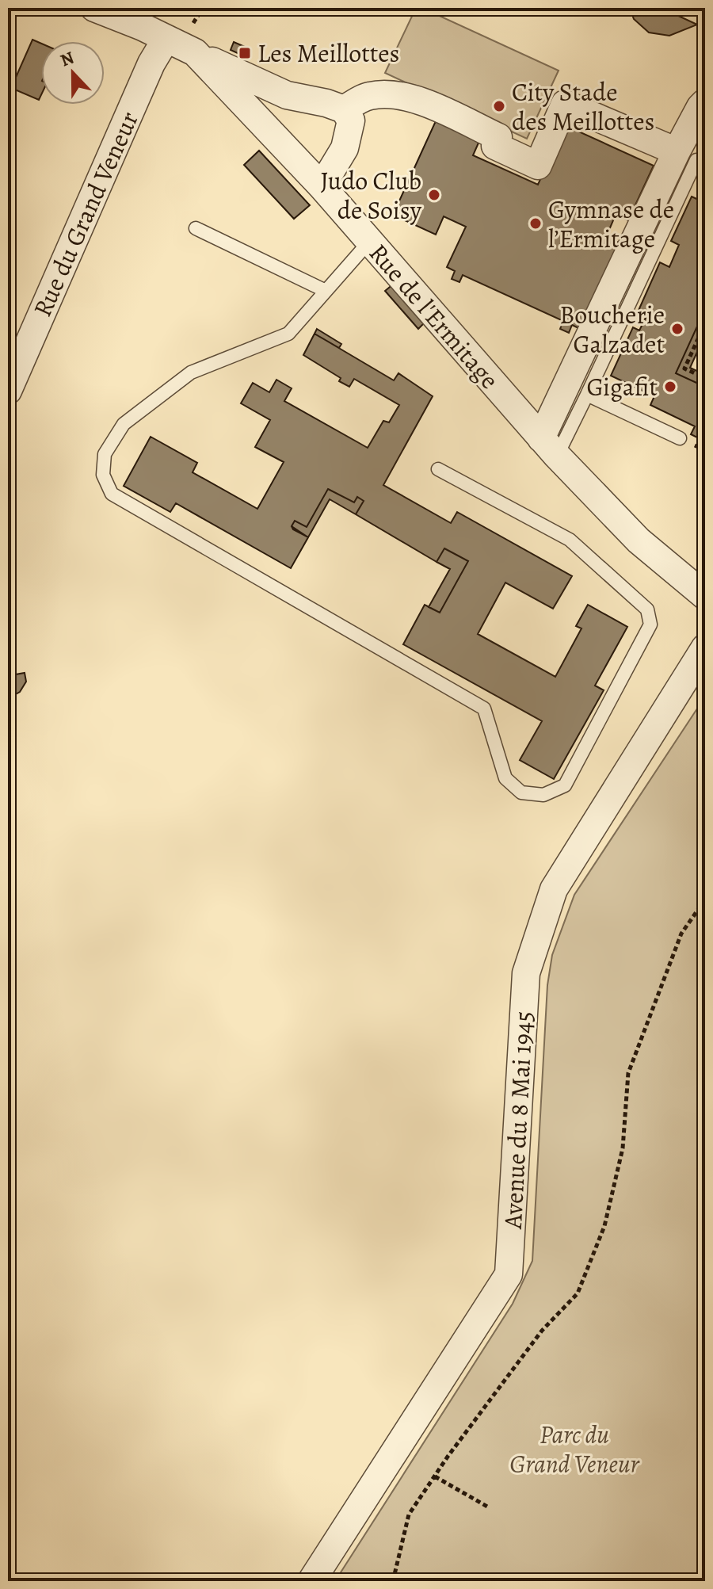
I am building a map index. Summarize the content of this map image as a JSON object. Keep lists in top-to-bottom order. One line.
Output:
{"streets":{"street":["Rue du Grand Veneur","Rue de l'Ermitage","Avenue du 8 Mai 1945"]},"crossings":[["Rue du Grand Veneur","Rue de l'Ermitage"]],"parks":["Parc du Grand Veneur"],"places":{"transit":["Les Meillottes"],"other":["City Stade des Meillottes","Judo Club de Soisy","Gymnase de l’Ermitage","Boucherie Galzadet","Gigafit"]},"north":"top"}
